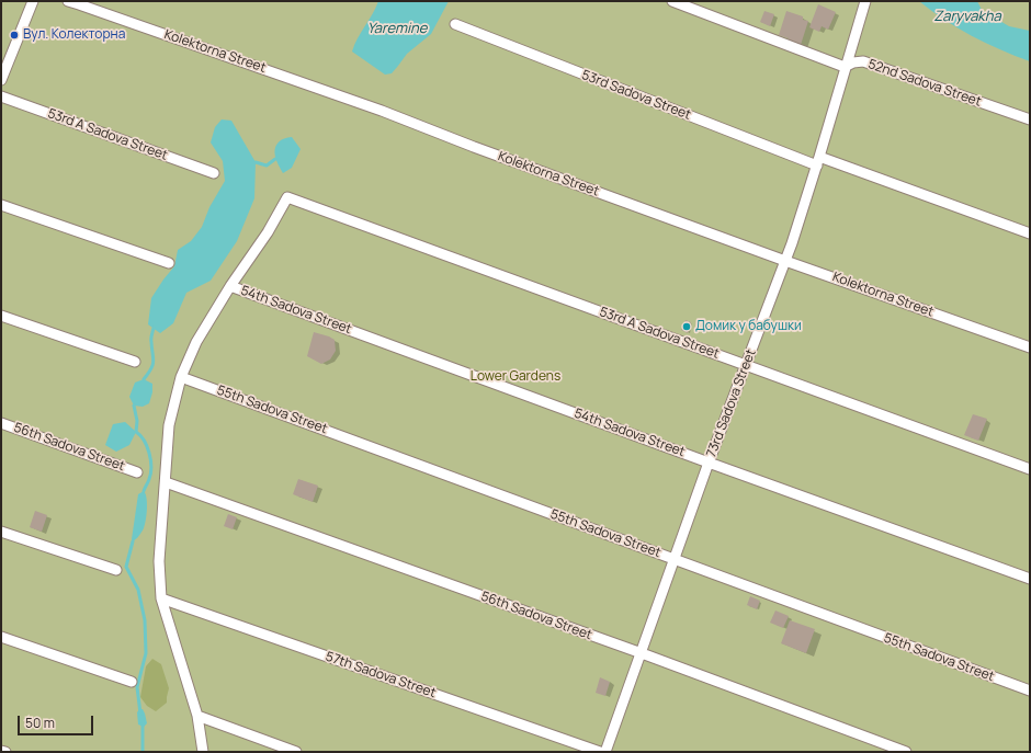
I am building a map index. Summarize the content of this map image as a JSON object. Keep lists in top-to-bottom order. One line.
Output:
{"streets":{"street":["Kolektorna Street","52nd Sadova Street","53rd Sadova Street","53rd A Sadova Street","54th Sadova Street","73rd Sadova Street","55th Sadova Street","56th Sadova Street","57th Sadova Street"]},"crossings":[["Kolektorna Street","73rd Sadova Street"],["52nd Sadova Street","73rd Sadova Street"],["53rd Sadova Street","73rd Sadova Street"],["53rd A Sadova Street","54th Sadova Street"],["53rd A Sadova Street","73rd Sadova Street"],["54th Sadova Street","73rd Sadova Street"],["73rd Sadova Street","55th Sadova Street"],["73rd Sadova Street","56th Sadova Street"]],"water":["Zaryvakha","Yaremine"],"parks":["Lower Gardens"],"places":["Вул. Колекторна","Домик у бабушки"],"scale_bar":"50 m"}
